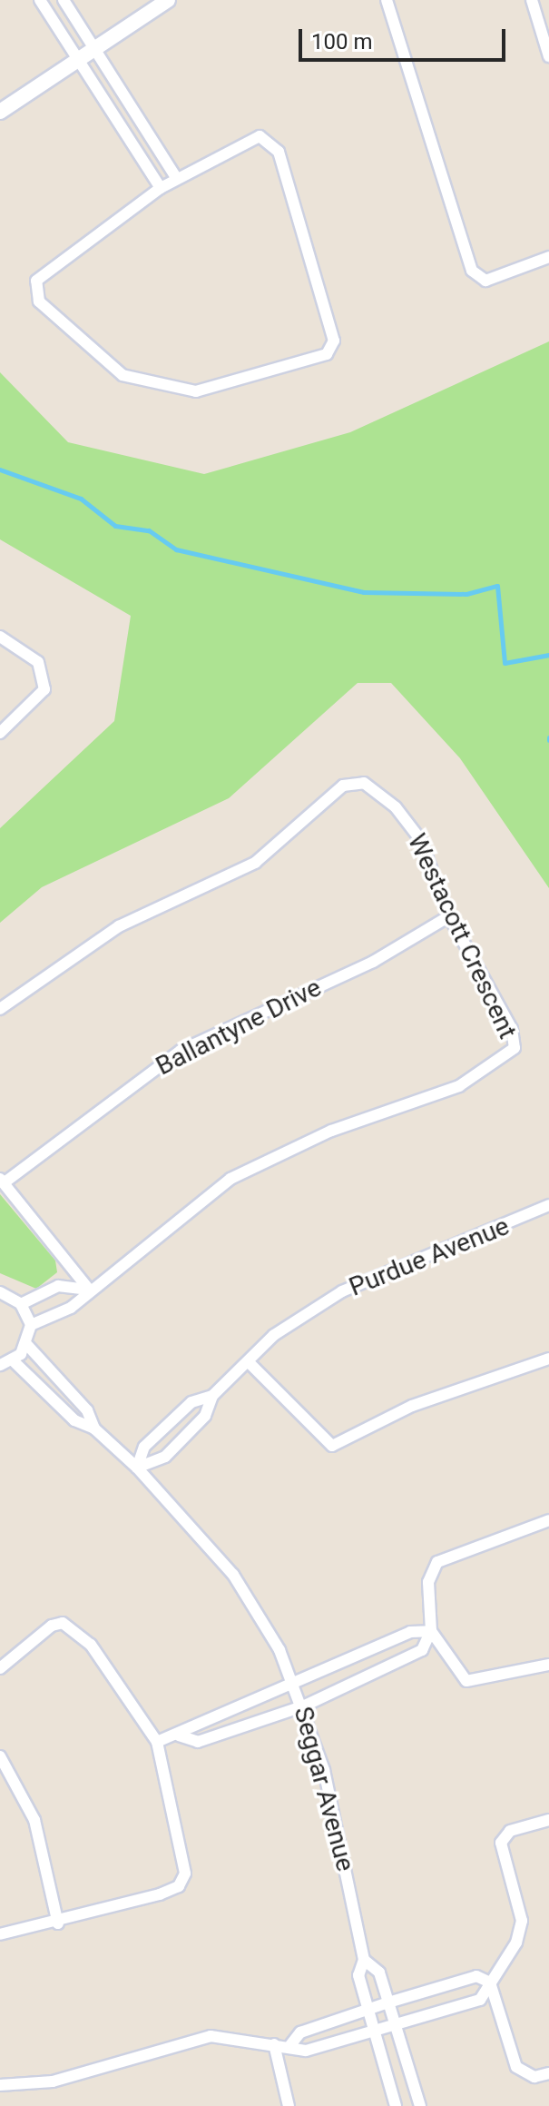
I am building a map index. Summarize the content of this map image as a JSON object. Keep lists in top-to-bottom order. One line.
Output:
{"streets":{"street":["Westacott Crescent","Ballantyne Drive","Purdue Avenue","Seggar Avenue"]},"crossings":[["Westacott Crescent","Ballantyne Drive"],["Purdue Avenue","Seggar Avenue"]],"scale_bar":"100 m"}
